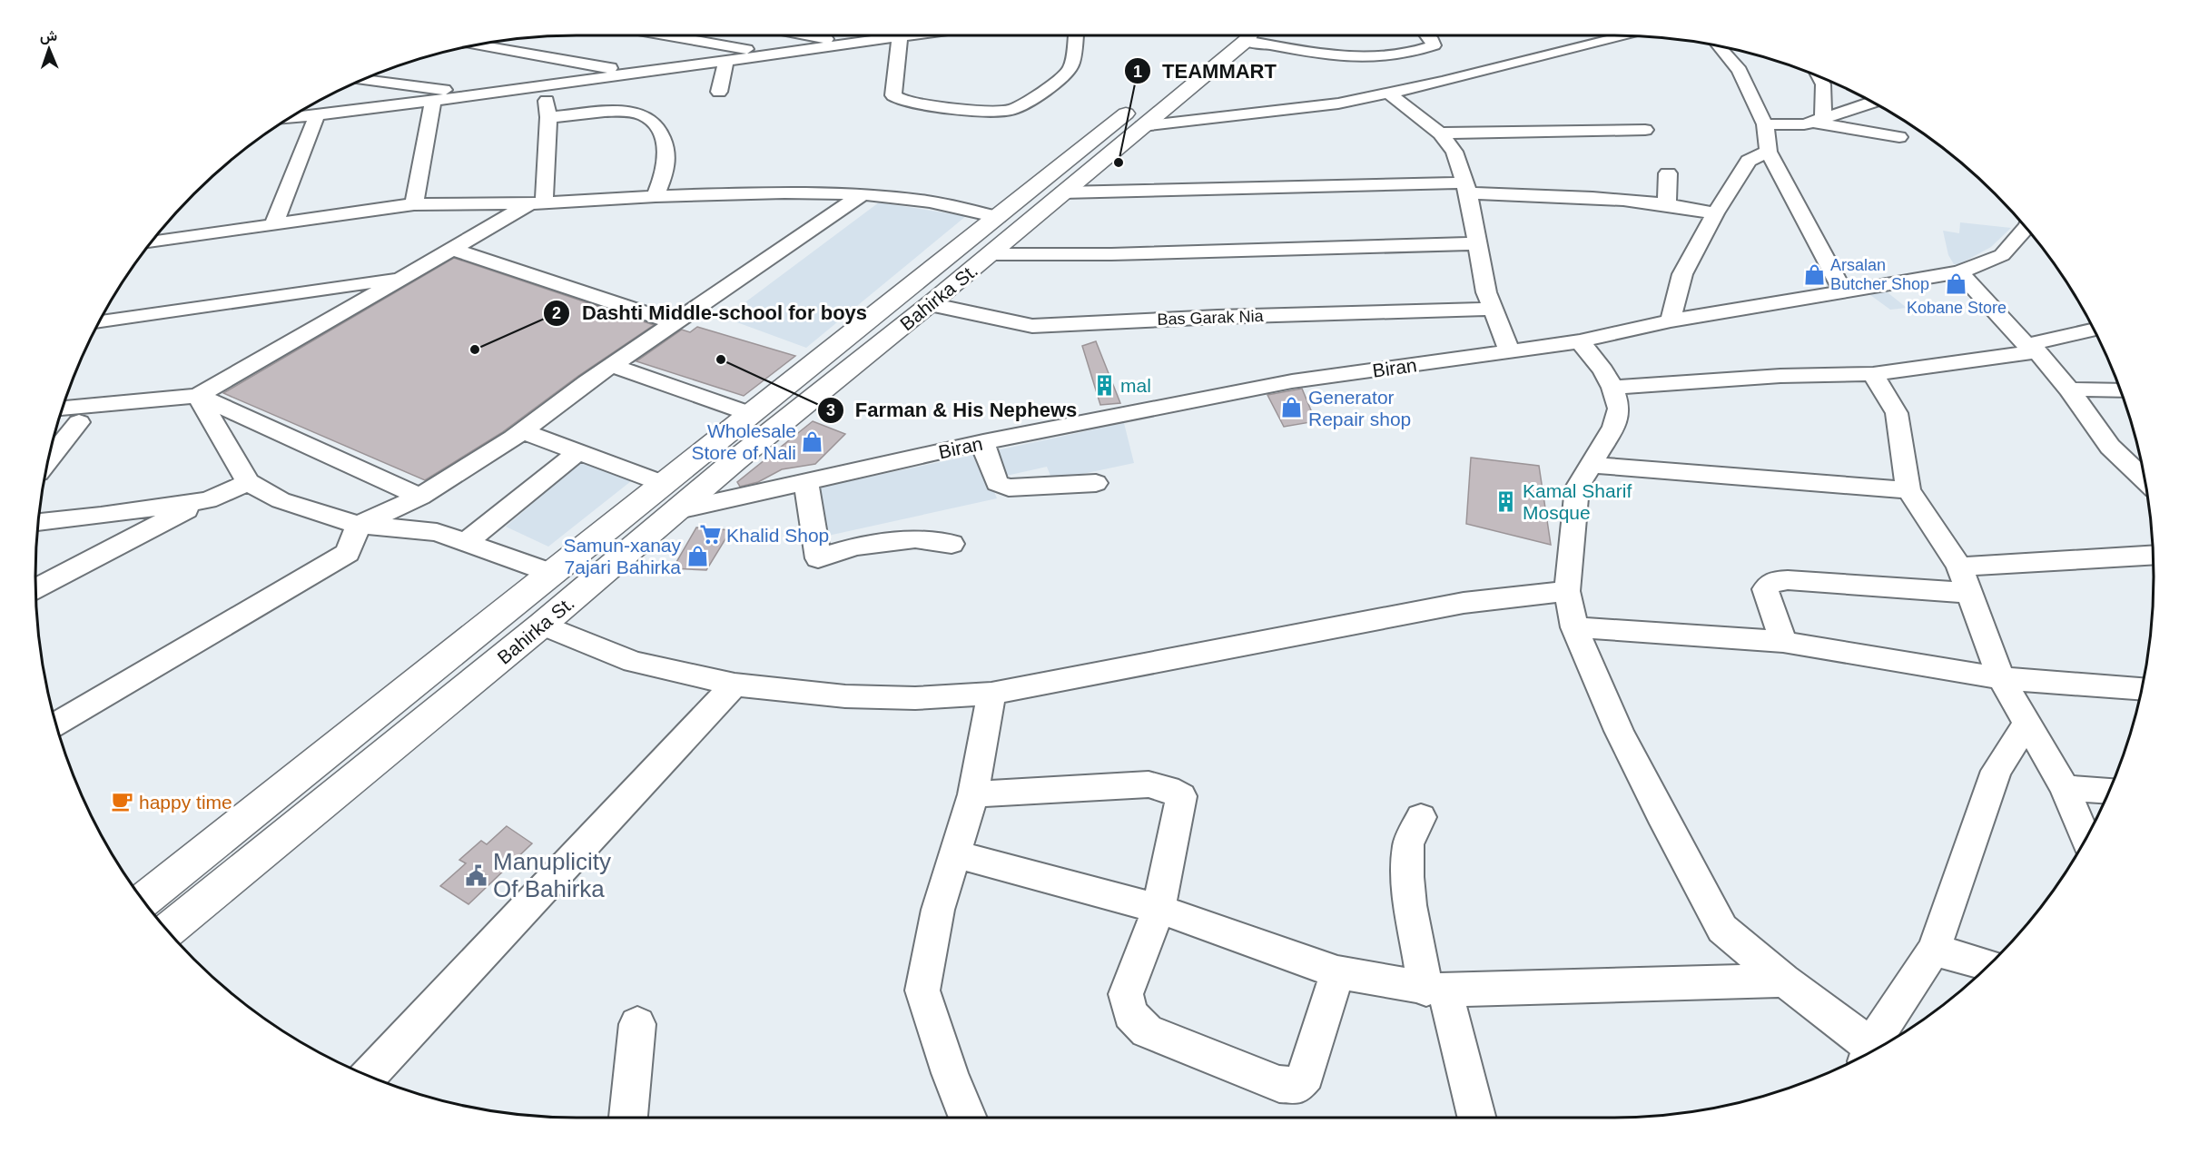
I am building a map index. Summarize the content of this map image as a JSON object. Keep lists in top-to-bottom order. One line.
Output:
{"streets":{"main road":["Bahirka St."],"street":["Bas Garak Nia","Biran"]},"crossings":[["Bahirka St.","Bas Garak Nia"],["Bahirka St.","Biran"]],"places":{"other":["TEAMMART","Dashti Middle-school for boys","Farman & His Nephews"],"shop":["Arsalan Butcher Shop","Kobane Store","Generator Repair shop","Wholesale Store of Nali","Samun-xanay 7ajari Bahirka"],"building":["mal","Kamal Sharif Mosque"],"supermarket":["Khalid Shop"],"cafe":["happy time"],"public building":["Manuplicity Of Bahirka"]},"north":"top"}
